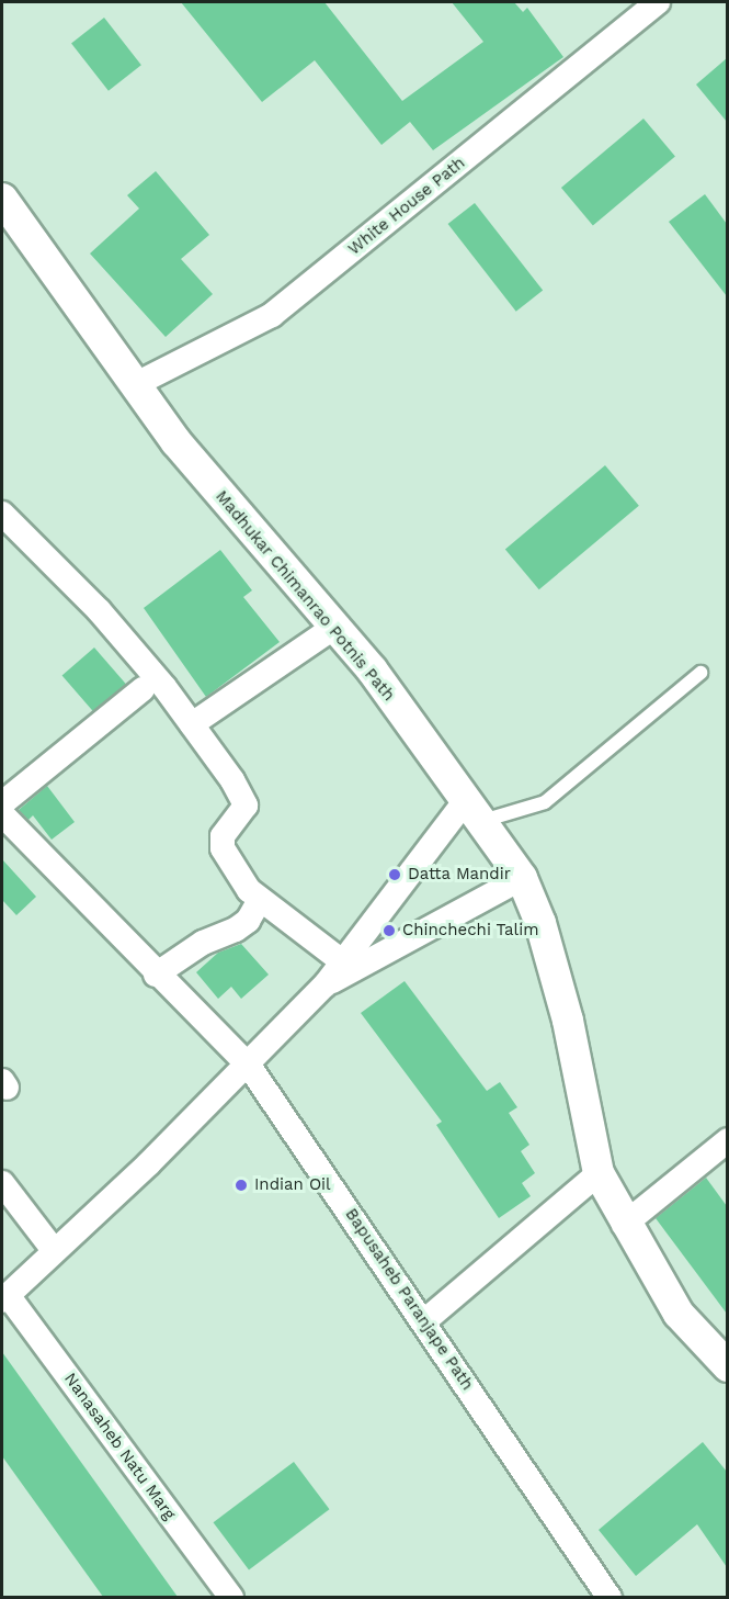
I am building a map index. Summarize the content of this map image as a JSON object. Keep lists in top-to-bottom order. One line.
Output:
{"streets":{"street":["White House Path","Madhukar Chimanrao Potnis Path","Bapusaheb Paranjape Path","Nanasaheb Natu Marg"]},"crossings":[["White House Path","Madhukar Chimanrao Potnis Path"]],"places":["Datta Mandir","Chinchechi Talim","Indian Oil"]}
